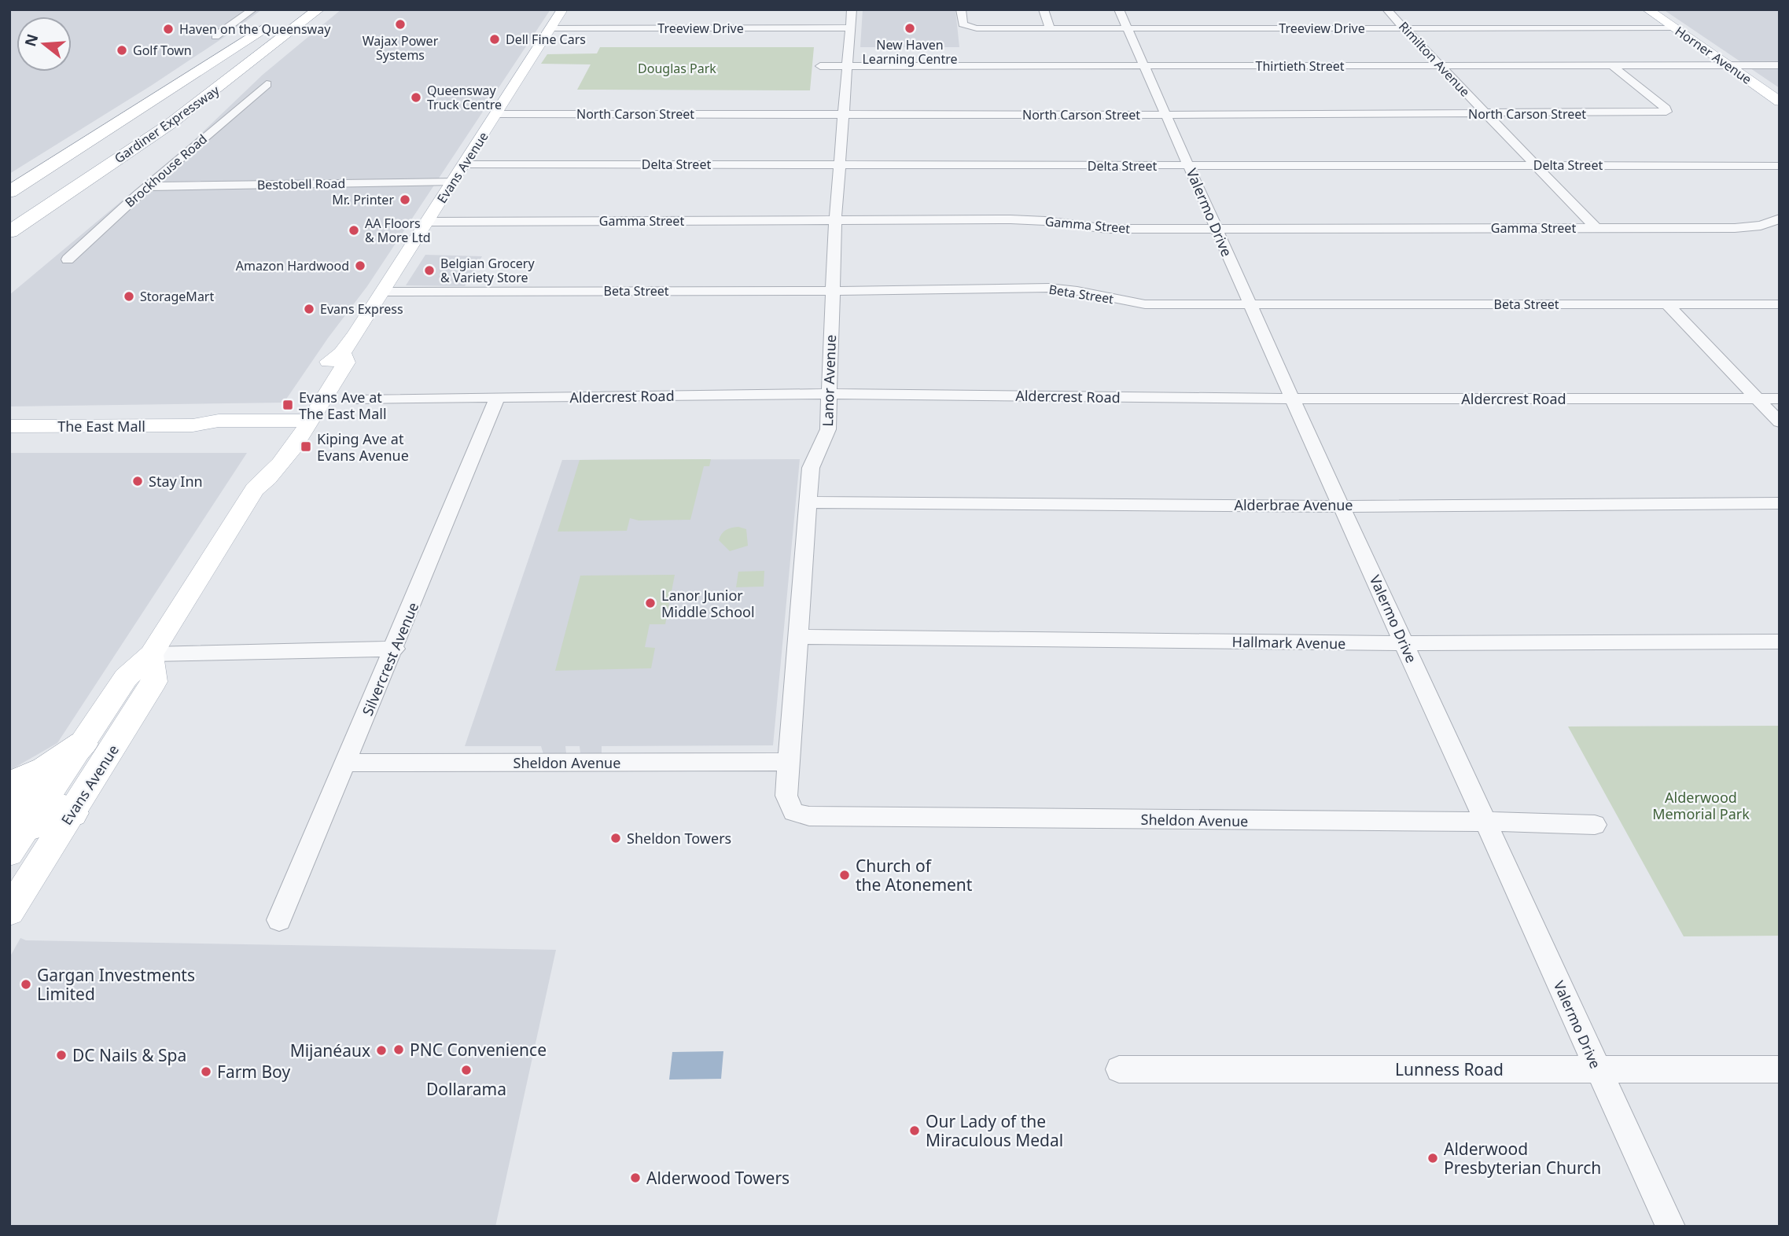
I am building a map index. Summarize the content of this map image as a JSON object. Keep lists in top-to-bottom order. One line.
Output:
{"streets":{"highway":["Gardiner Expressway"],"main road":["Horner Avenue","Evans Avenue","The East Mall"],"street":["Treeview Drive","Rimilton Avenue","Thirtieth Street","North Carson Street","Delta Street","Brockhouse Road","Bestobell Road","Valermo Drive","Gamma Street","Beta Street","Lanor Avenue","Aldercrest Road","Alderbrae Avenue","Hallmark Avenue","Silvercrest Avenue","Sheldon Avenue","Lunness Road"]},"crossings":[["Treeview Drive","Horner Avenue"],["Treeview Drive","Rimilton Avenue"],["Treeview Drive","Evans Avenue"],["Treeview Drive","Valermo Drive"],["Treeview Drive","Lanor Avenue"],["Horner Avenue","Thirtieth Street"],["Rimilton Avenue","Thirtieth Street"],["Rimilton Avenue","North Carson Street"],["Rimilton Avenue","Delta Street"],["Rimilton Avenue","Gamma Street"],["Thirtieth Street","North Carson Street"],["Thirtieth Street","Valermo Drive"],["Thirtieth Street","Lanor Avenue"],["North Carson Street","Evans Avenue"],["North Carson Street","Valermo Drive"],["North Carson Street","Lanor Avenue"],["Delta Street","Evans Avenue"],["Delta Street","Valermo Drive"],["Delta Street","Lanor Avenue"],["Evans Avenue","Bestobell Road"],["Evans Avenue","Gamma Street"],["Evans Avenue","Beta Street"],["Evans Avenue","The East Mall"],["Brockhouse Road","Bestobell Road"],["Valermo Drive","Gamma Street"],["Valermo Drive","Beta Street"],["Valermo Drive","Aldercrest Road"],["Valermo Drive","Alderbrae Avenue"],["Valermo Drive","Hallmark Avenue"],["Valermo Drive","Sheldon Avenue"],["Valermo Drive","Lunness Road"],["Gamma Street","Lanor Avenue"],["Beta Street","Lanor Avenue"],["Lanor Avenue","Aldercrest Road"],["Lanor Avenue","Alderbrae Avenue"],["Lanor Avenue","Hallmark Avenue"],["Lanor Avenue","Sheldon Avenue"],["Aldercrest Road","Silvercrest Avenue"],["Silvercrest Avenue","Sheldon Avenue"]],"parks":["Douglas Park","Alderwood Memorial Park"],"places":{"other":["Wajax Power Systems","New Haven Learning Centre","Haven on the Queensway","Dell Fine Cars","Golf Town","Queensway Truck Centre","Mr. Printer","AA Floors & More Ltd","Amazon Hardwood","Belgian Grocery & Variety Store","StorageMart","Evans Express","Stay Inn","Lanor Junior Middle School","Sheldon Towers","Church of the Atonement","Gargan Investments Limited","PNC Convenience","Mijanéaux","DC Nails & Spa","Dollarama","Farm Boy","Our Lady of the Miraculous Medal","Alderwood Presbyterian Church","Alderwood Towers"],"transit":["Evans Ave at The East Mall","Kiping Ave at Evans Avenue"]},"north":"left"}
